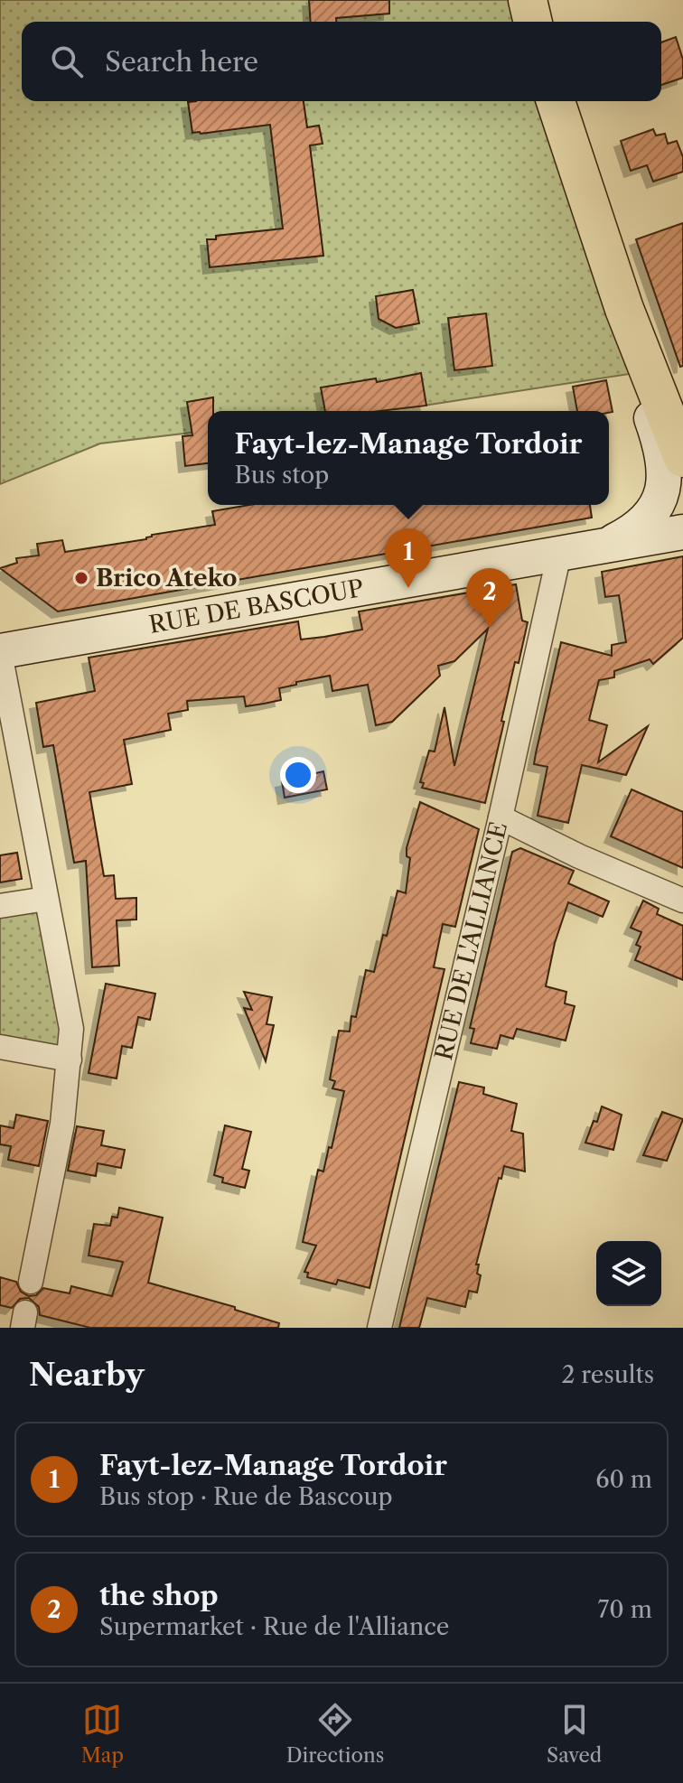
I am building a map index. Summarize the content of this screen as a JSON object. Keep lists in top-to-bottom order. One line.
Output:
{"streets":{"main road":["RUE DE BASCOUP"],"street":["RUE DE L'ALLIANCE"]},"crossings":[["RUE DE BASCOUP","RUE DE L'ALLIANCE"]],"places":["Brico Ateko"],"page":{"search":"Search here","popup":["Fayt-lez-Manage Tordoir","Bus stop"],"pins":["1","2"],"heading":["Nearby","2 results"],"list":[{"mark":"1","name":"Fayt-lez-Manage Tordoir","note":"Bus stop · Rue de Bascoup","value":"60 m"},{"mark":"2","name":"the shop","note":"Supermarket · Rue de l'Alliance","value":"70 m"}],"nav":["Map","Directions","Saved"]}}
